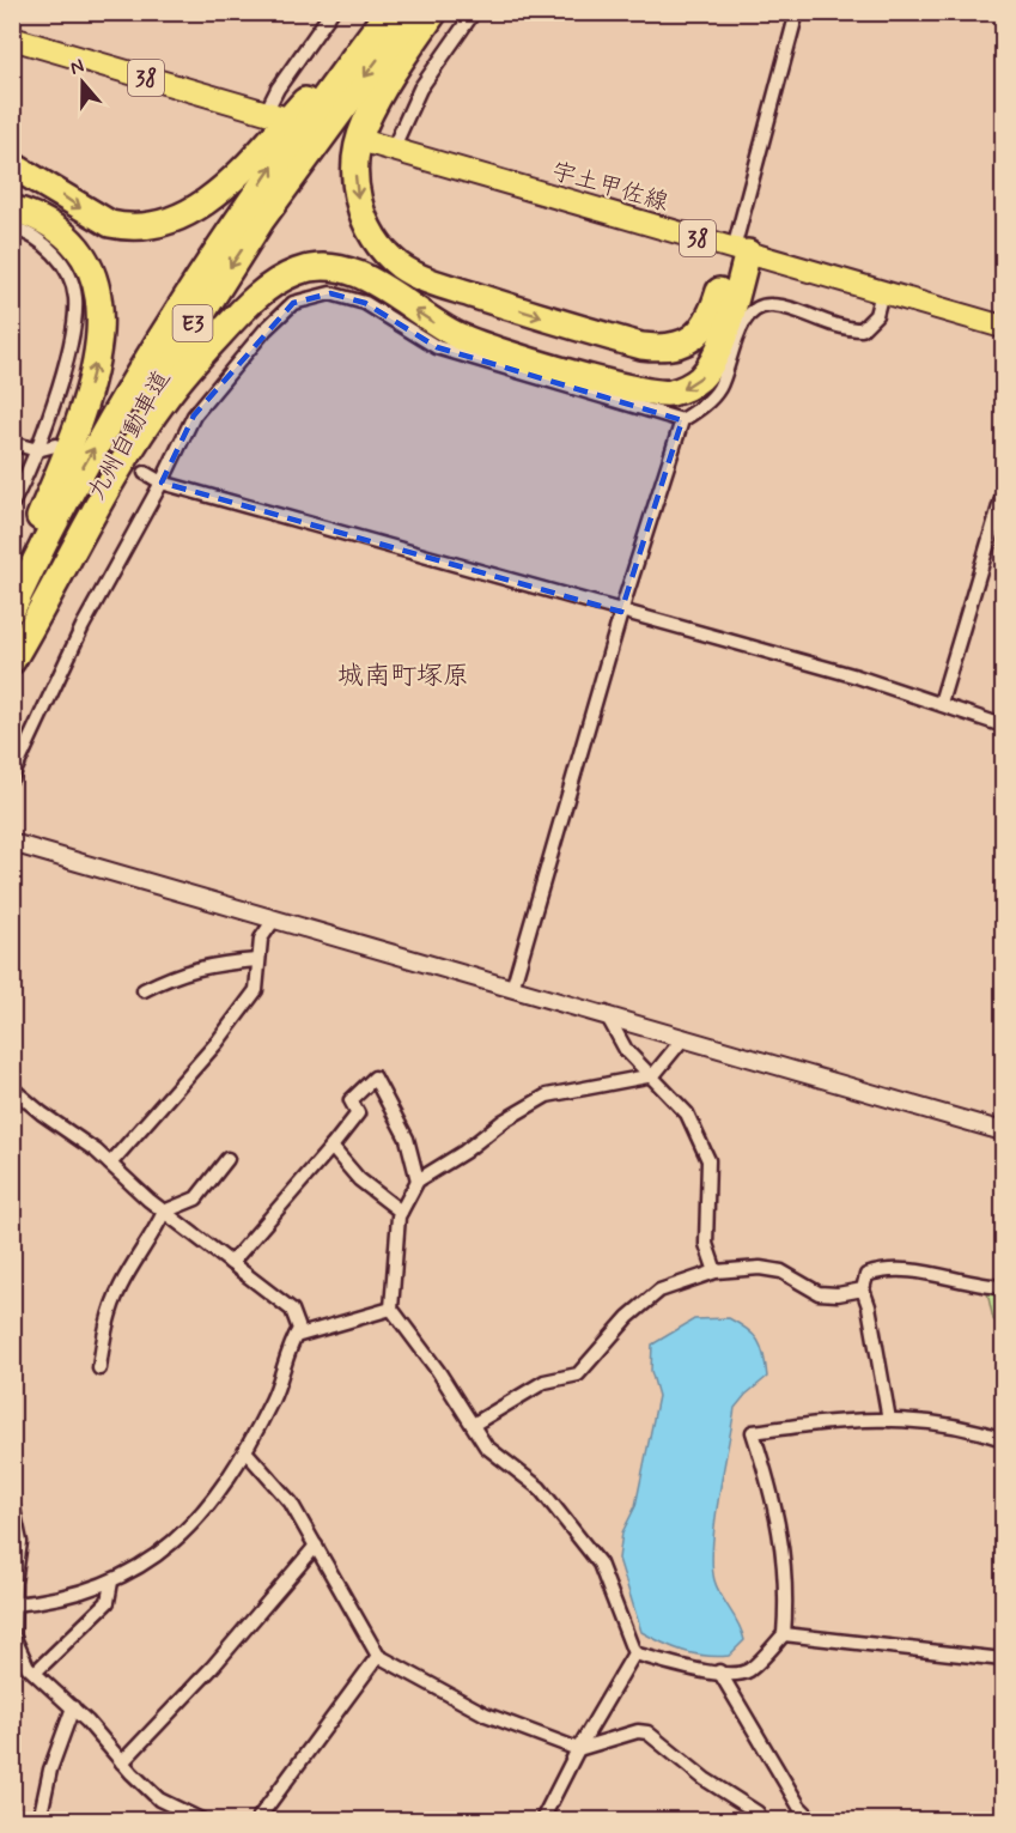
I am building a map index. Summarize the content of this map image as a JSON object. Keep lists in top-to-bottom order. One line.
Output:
{"streets":{"highway":["E3","九州自動車道"],"main road":["38","宇土甲佐線"]},"districts":["城南町塚原"],"north":"top"}
